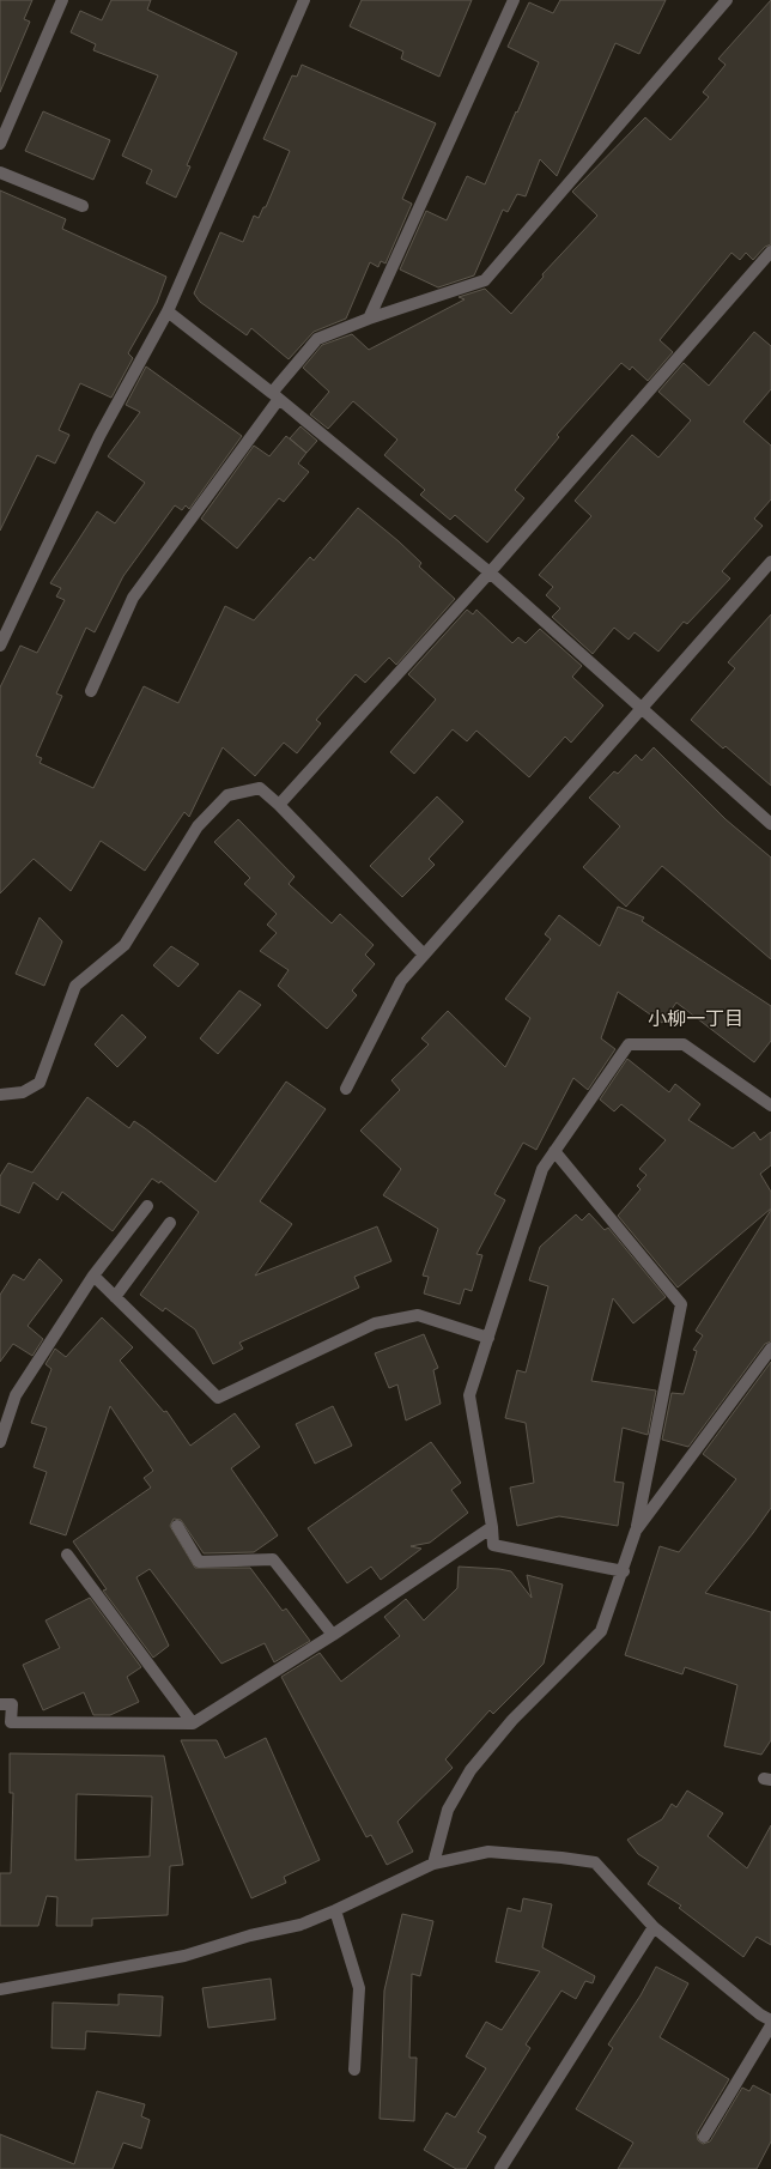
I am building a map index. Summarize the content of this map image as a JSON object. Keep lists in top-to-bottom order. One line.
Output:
{"districts":["小柳一丁目"]}
